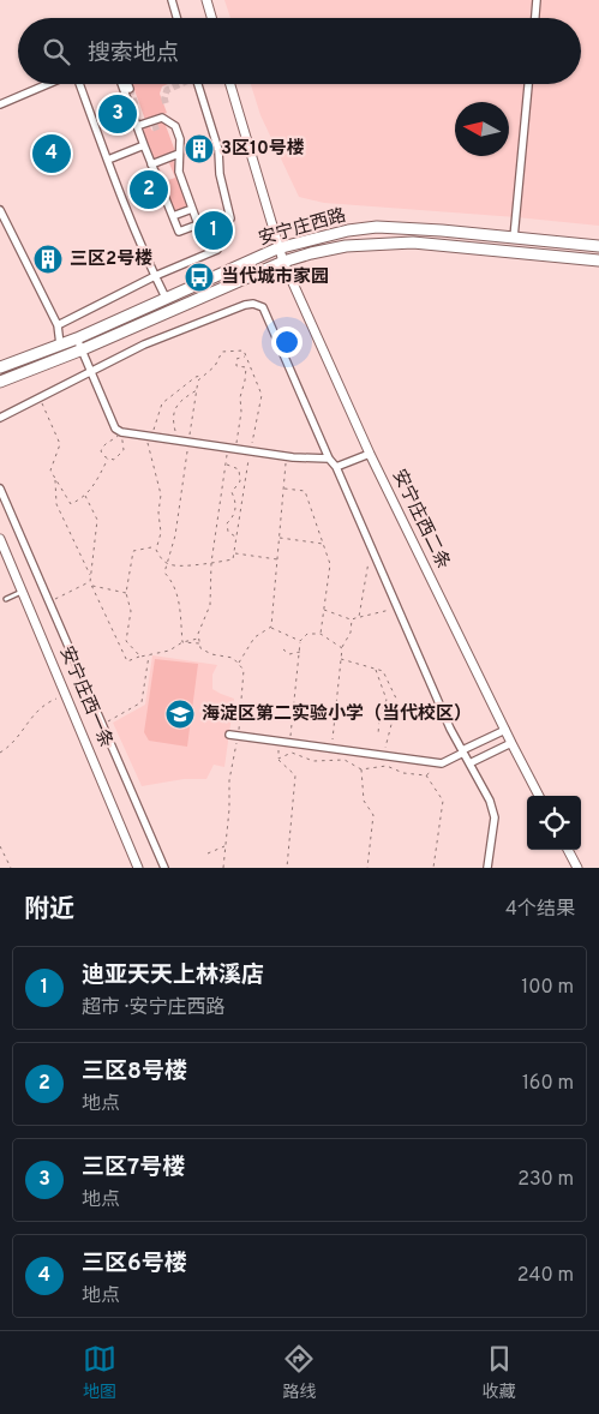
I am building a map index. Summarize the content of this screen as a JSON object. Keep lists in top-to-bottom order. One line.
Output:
{"streets":{"main road":["安宁庄西路"],"street":["安宁庄西二条","安宁庄西一条"]},"crossings":[["安宁庄西路","安宁庄西二条"]],"places":{"building":["3区10号楼","三区2号楼"],"bus stop":["当代城市家园"],"school or university":["海淀区第二实验小学（当代校区）"]},"north":"left","page":{"search":"搜索地点","pins":["3","4","2","1"],"heading":["附近","4个结果"],"list":[{"mark":"1","name":"迪亚天天上林溪店","note":"超市 · 安宁庄西路","value":"100 m"},{"mark":"2","name":"三区8号楼","note":"地点","value":"160 m"},{"mark":"3","name":"三区7号楼","note":"地点","value":"230 m"},{"mark":"4","name":"三区6号楼","note":"地点","value":"240 m"}],"nav":["地图","路线","收藏"]}}
